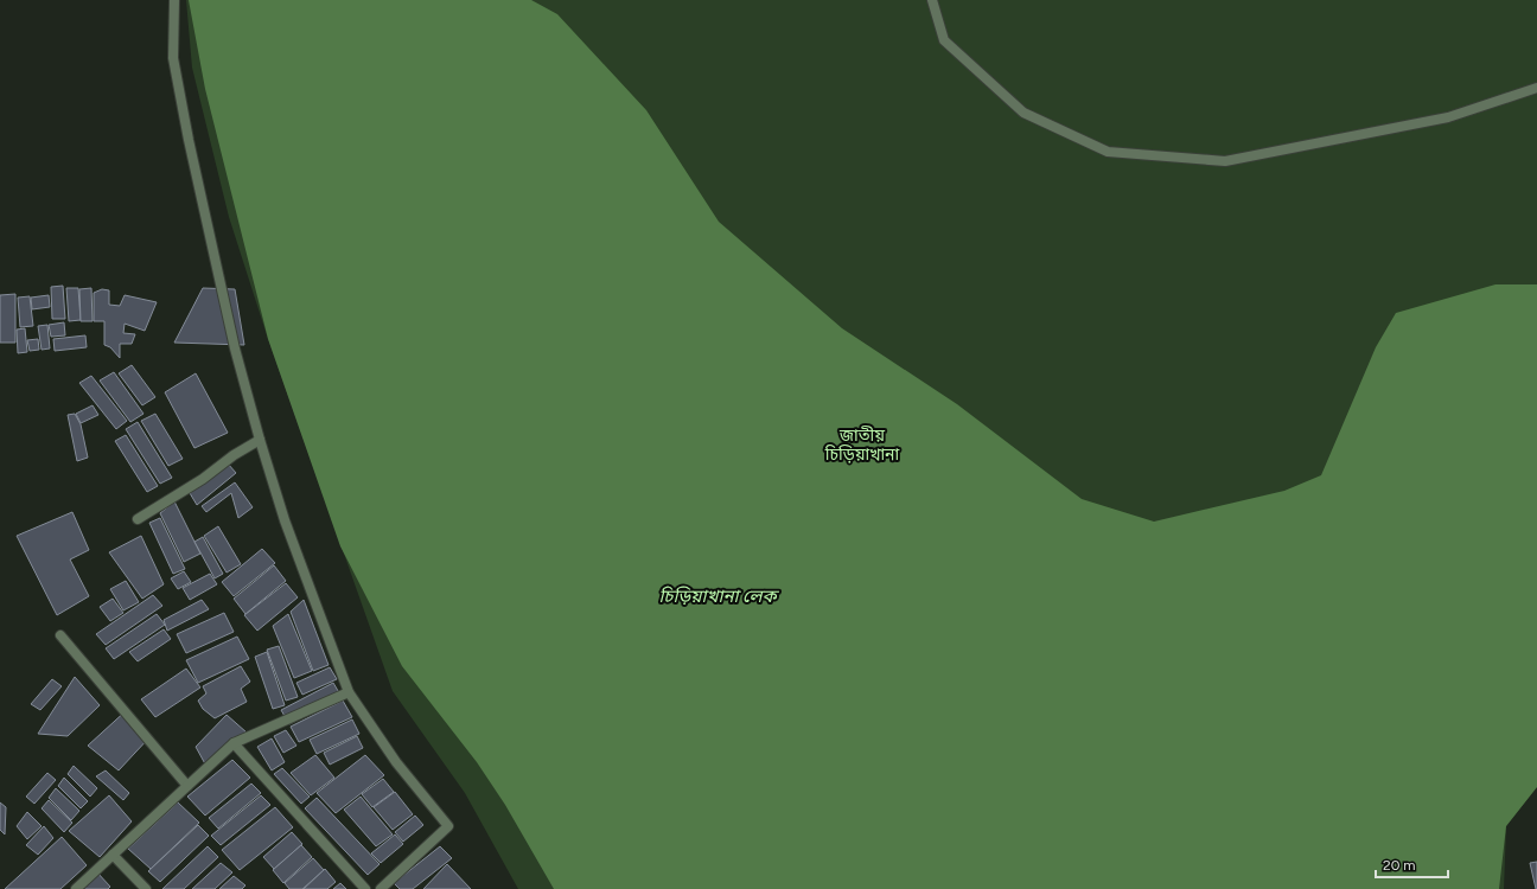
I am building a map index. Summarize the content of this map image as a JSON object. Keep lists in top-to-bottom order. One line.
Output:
{"water":["চিড়িয়াখানা লেক"],"parks":["জাতীয় চিড়িয়াখানা"],"scale_bar":"20 m"}
